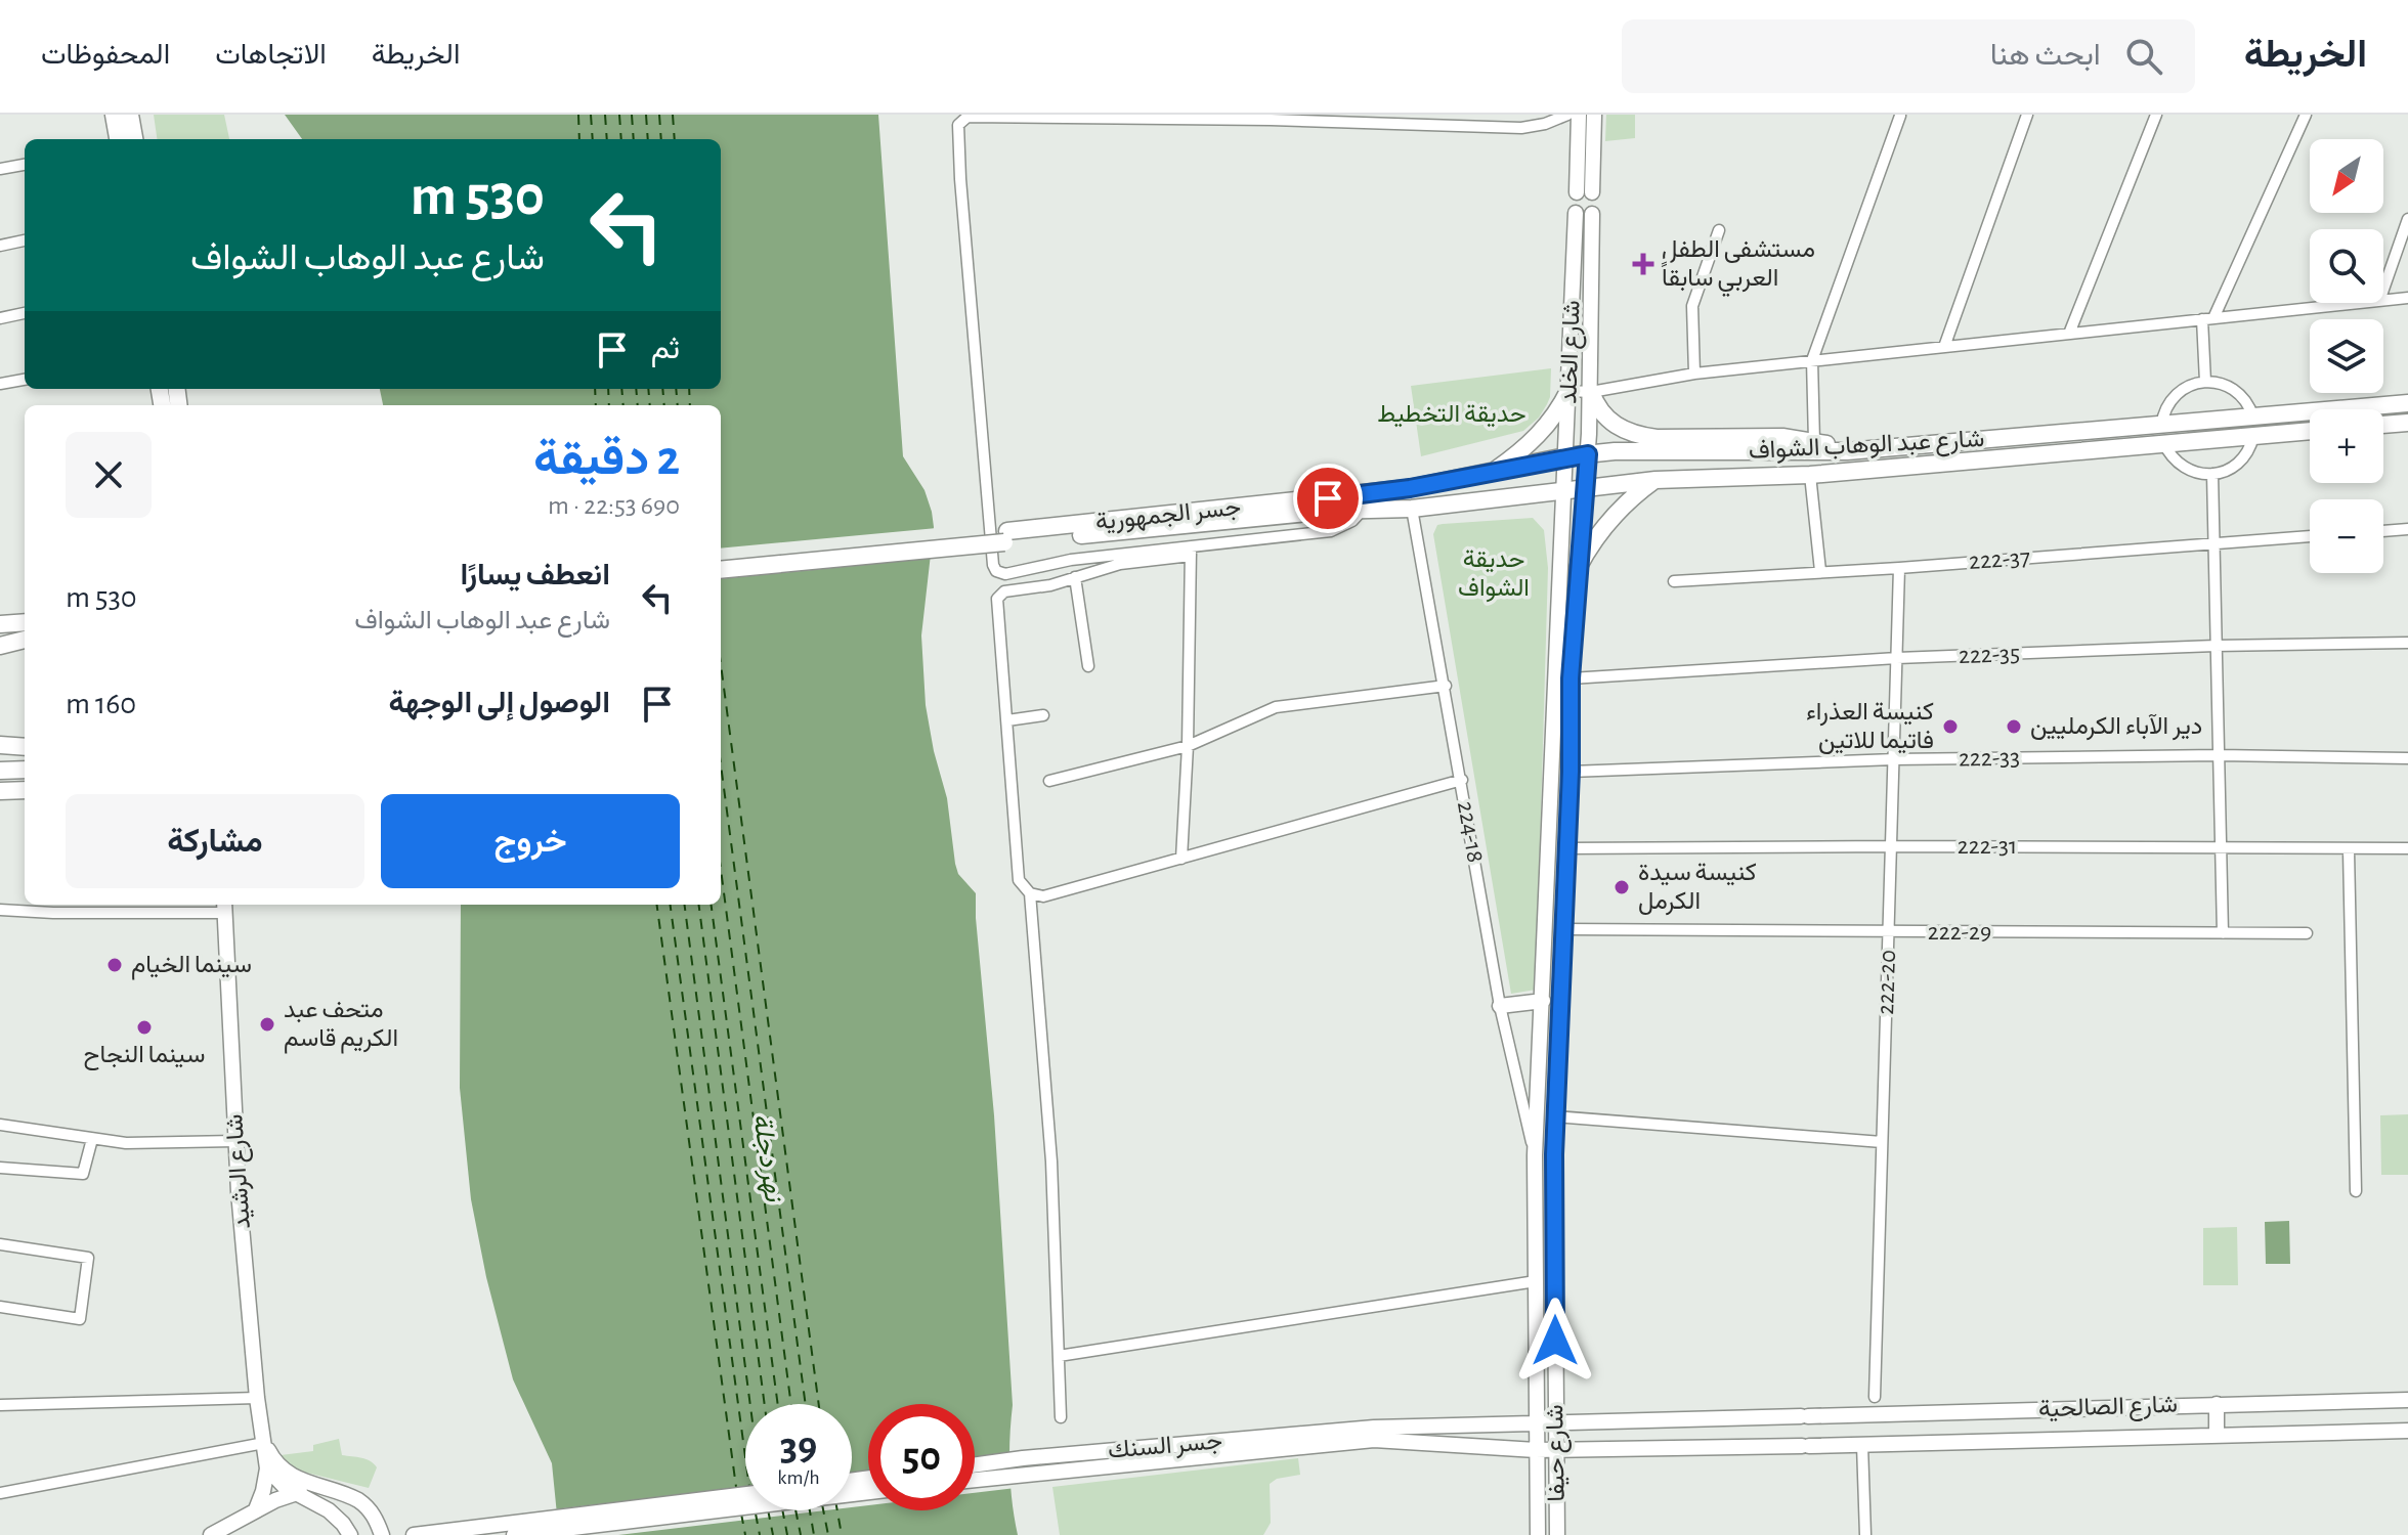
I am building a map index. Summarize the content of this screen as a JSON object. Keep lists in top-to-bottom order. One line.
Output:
{"streets":{"main road":["شارع الخلد","شارع عبد الوهاب الشواف","جسر الجمهورية","شارع الرشيد","شارع الصالحية","جسر السنك","شارع حيفا"],"street":["222-37","222-35","222-33","224-18","222-31","222-29","222-20"]},"crossings":[["شارع الخلد","شارع عبد الوهاب الشواف"],["شارع الخلد","شارع حيفا"],["شارع عبد الوهاب الشواف","جسر الجمهورية"],["شارع عبد الوهاب الشواف","224-18"],["شارع عبد الوهاب الشواف","شارع حيفا"],["222-37","222-20"],["222-35","222-20"],["222-35","شارع حيفا"],["222-33","222-20"],["222-33","شارع حيفا"],["224-18","شارع حيفا"],["222-31","222-20"],["222-31","شارع حيفا"],["222-29","222-20"],["222-29","شارع حيفا"],["شارع الصالحية","جسر السنك"],["شارع الصالحية","شارع حيفا"]],"water":["نهر دجلة"],"parks":["حديقة التخطيط","حديقة الشواف"],"places":{"health":["مستشفى الطفل العربي سابقاً"],"other":["كنيسة العذراء فاتيما للاتين","دير الآباء الكرمليين","كنيسة سيدة الكرمل","سينما الخيام","متحف عبد الكريم قاسم","سينما النجاح"]},"north":"bottom left","page":{"header":"الخريطة","search":"ابحث هنا","nav":["الخريطة","الاتجاهات","المحفوظات"],"map_buttons":["+","−"],"turn":["530 m","شارع عبد الوهاب الشواف"],"then":"ثم","heading":["2 دقيقة","690 m · 22:53"],"list":[{"name":"انعطف يسارًا","note":"شارع عبد الوهاب الشواف","value":"530 m"},{"name":"الوصول إلى الوجهة","value":"160 m"}],"buttons":["خروج","مشاركة"],"speed":"39 km/h","limit":"50"}}
